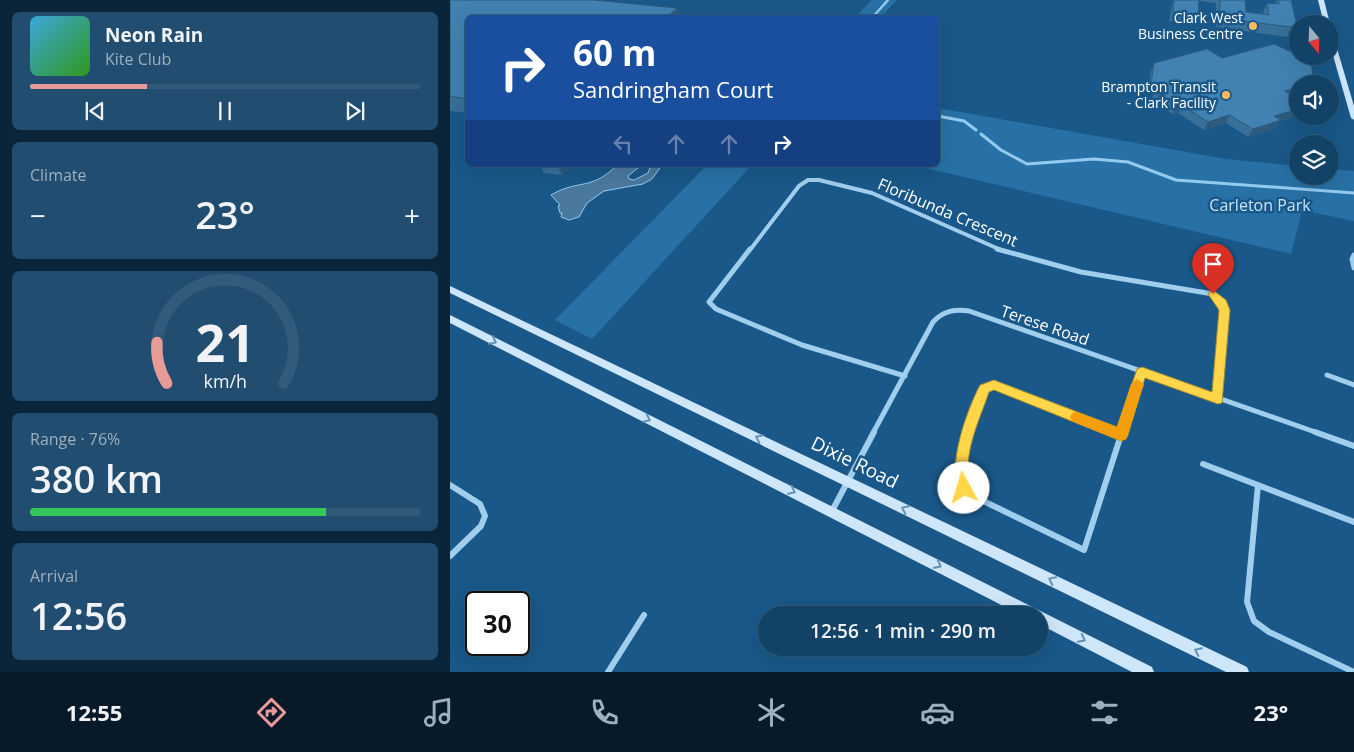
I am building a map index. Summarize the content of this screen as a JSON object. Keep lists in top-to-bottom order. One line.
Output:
{"streets":{"main road":["Dixie Road"],"street":["Floribunda Crescent","Terese Road"]},"crossings":[["Floribunda Crescent","Terese Road"],["Terese Road","Dixie Road"]],"parks":["Carleton Park"],"places":["Clark West Business Centre","Brampton Transit - Clark Facility"],"north":"bottom","page":{"turn":["60 m","Sandringham Court"],"song":["Neon Rain","Kite Club"],"tile":["Climate",["Range · 76%","380 km"],["Arrival","12:56"]],"heat":["−","23°","+"],"limit":"30","trip":"12:56 · 1 min · 290 m","tabs":["12:55","23°"],"gauge":["21","km/h"]}}
